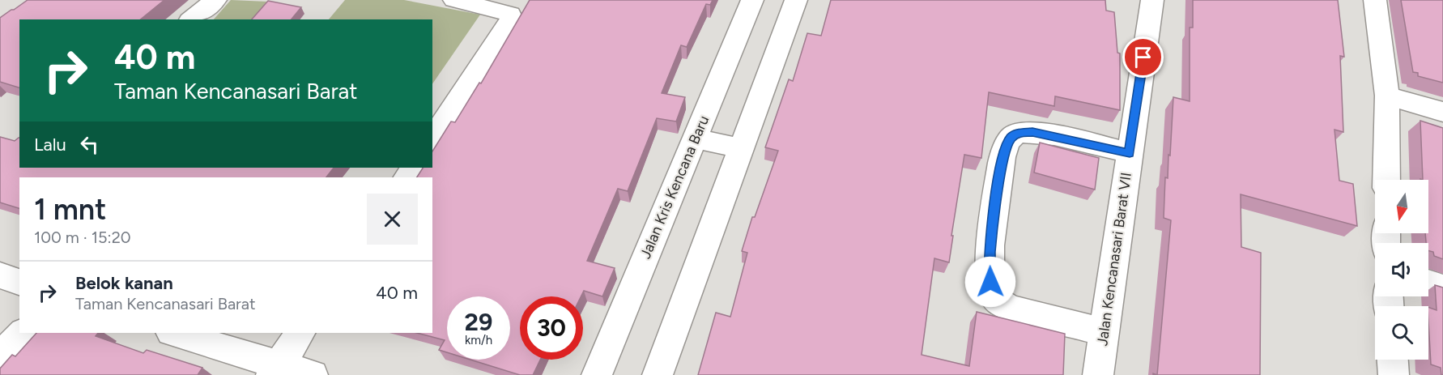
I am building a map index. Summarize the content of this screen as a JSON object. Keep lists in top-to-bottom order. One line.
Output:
{"streets":{"street":["Jalan Kris Kencana Baru","Jalan Kencanasari Barat VII"]},"north":"bottom","page":{"turn":["40 m","Taman Kencanasari Barat"],"then":"Lalu","heading":["1 mnt","100 m · 15:20"],"list":[{"name":"Belok kanan","note":"Taman Kencanasari Barat","value":"40 m"}],"speed":"29 km/h","limit":"30"}}
